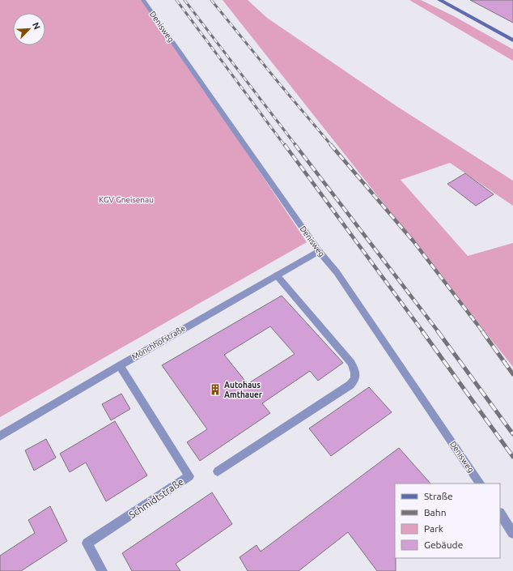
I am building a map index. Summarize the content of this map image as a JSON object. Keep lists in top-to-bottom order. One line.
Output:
{"streets":{"street":["Denisweg","Mönchhofstraße","Schmidtstraße"]},"crossings":[["Denisweg","Mönchhofstraße"],["Mönchhofstraße","Schmidtstraße"]],"parks":["KGV Gneisenau"],"places":{"building":["Autohaus Amthauer"]},"legend":["Straße","Bahn","Park","Gebäude"],"north":"top right"}
